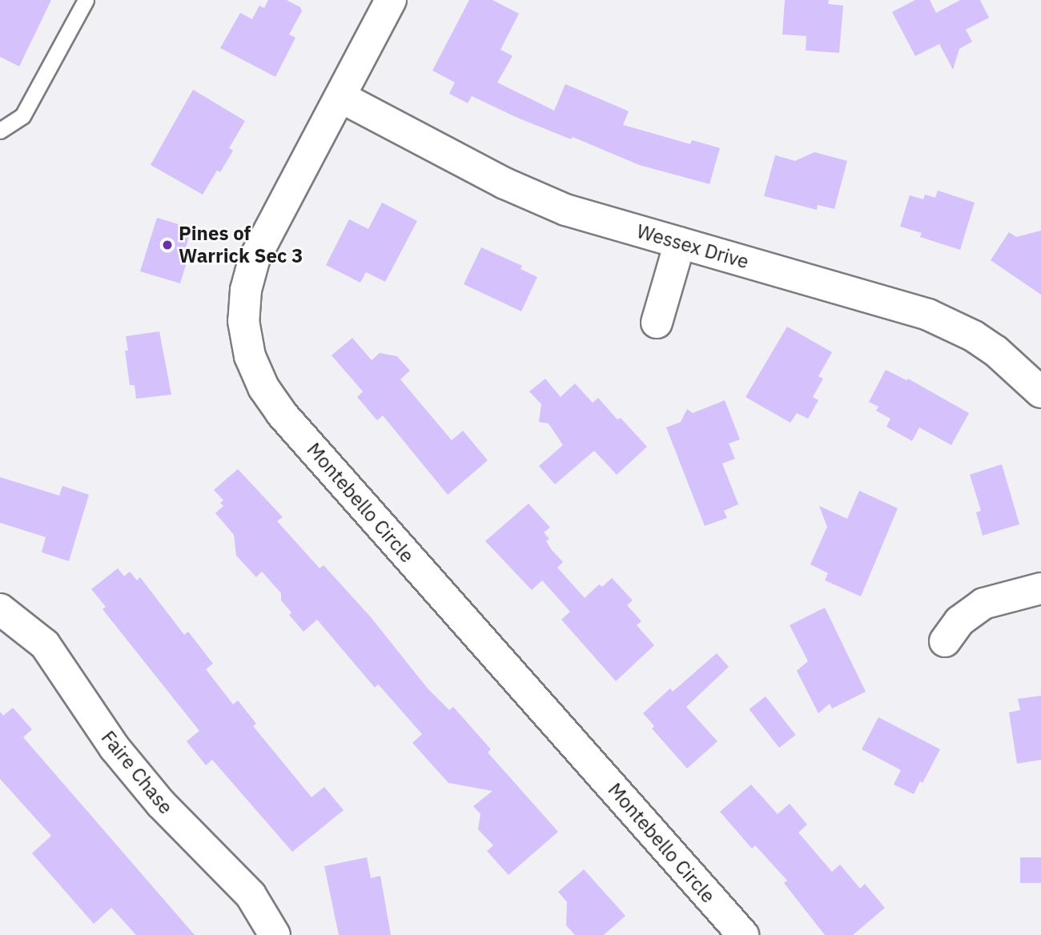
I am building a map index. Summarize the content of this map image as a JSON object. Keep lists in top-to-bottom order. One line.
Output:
{"streets":{"street":["Wessex Drive","Montebello Circle","Faire Chase"]},"crossings":[["Wessex Drive","Montebello Circle"]],"places":["Pines of Warrick Sec 3"]}
